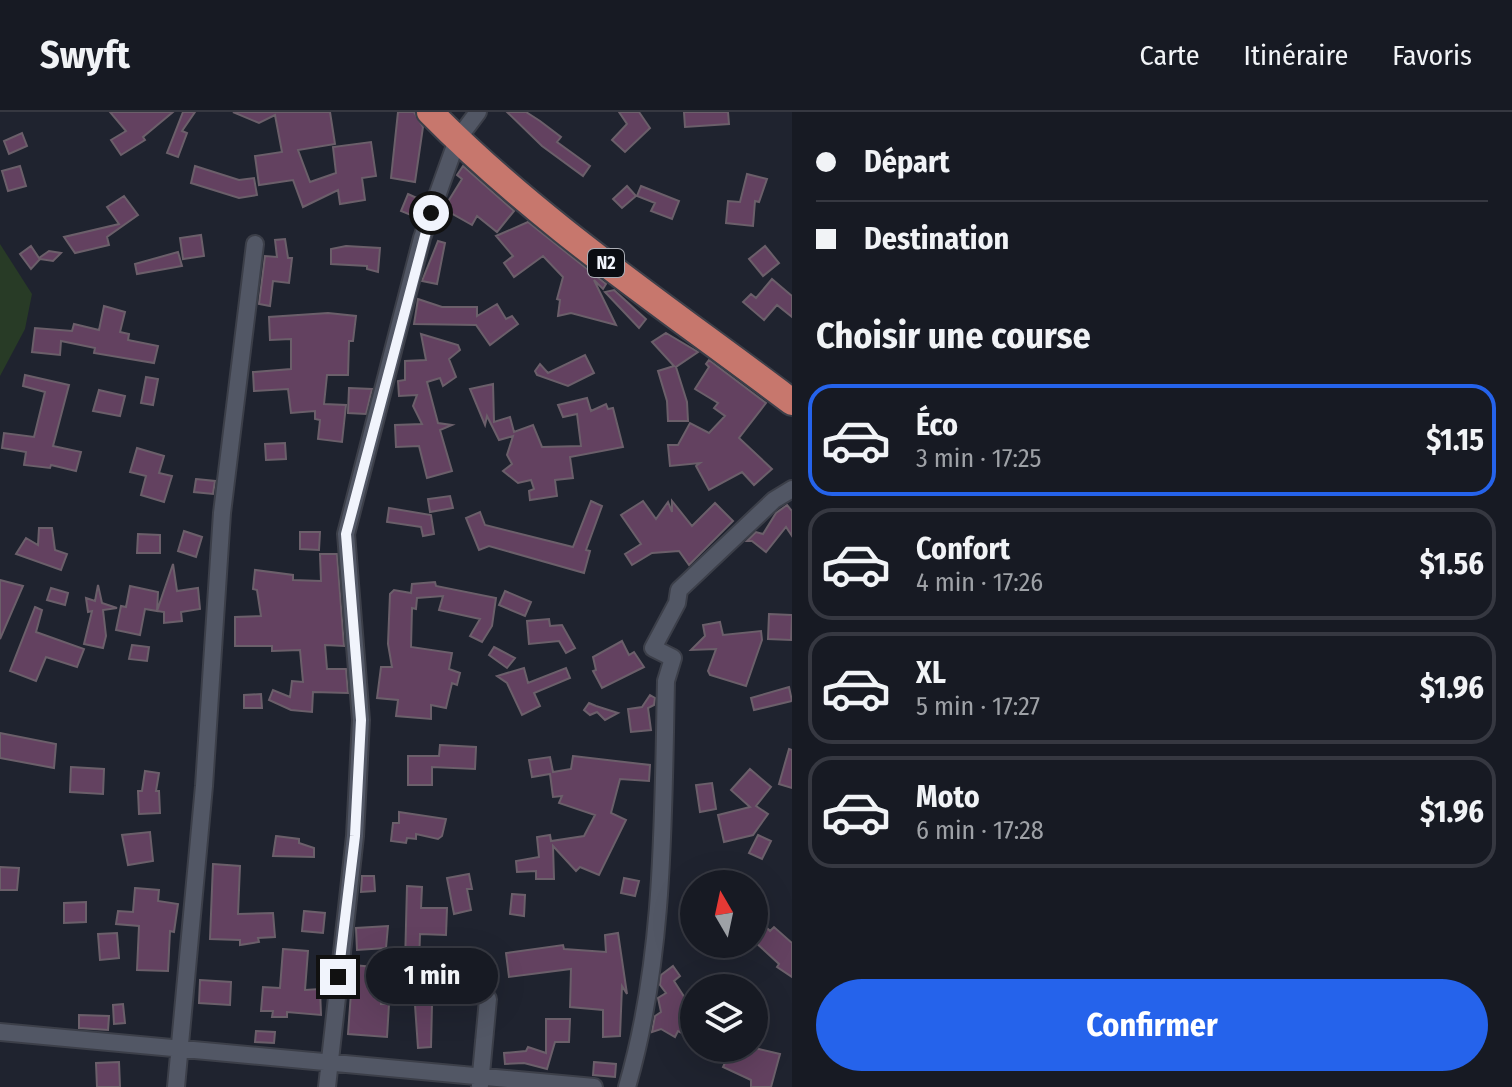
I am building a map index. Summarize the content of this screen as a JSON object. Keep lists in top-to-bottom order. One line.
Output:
{"streets":{"highway":["N2"]},"north":"top","page":{"header":"Swyft","nav":["Carte","Itinéraire","Favoris"],"banner":["Départ","Destination"],"heading":"Choisir une course","list":[{"name":"Éco","note":"3 min · 17:25","value":"$1.15"},{"name":"Confort","note":"4 min · 17:26","value":"$1.56"},{"name":"XL","note":"5 min · 17:27","value":"$1.96"},{"name":"Moto","note":"6 min · 17:28","value":"$1.96"}],"bubble":"1 min","buttons":"Confirmer"}}
